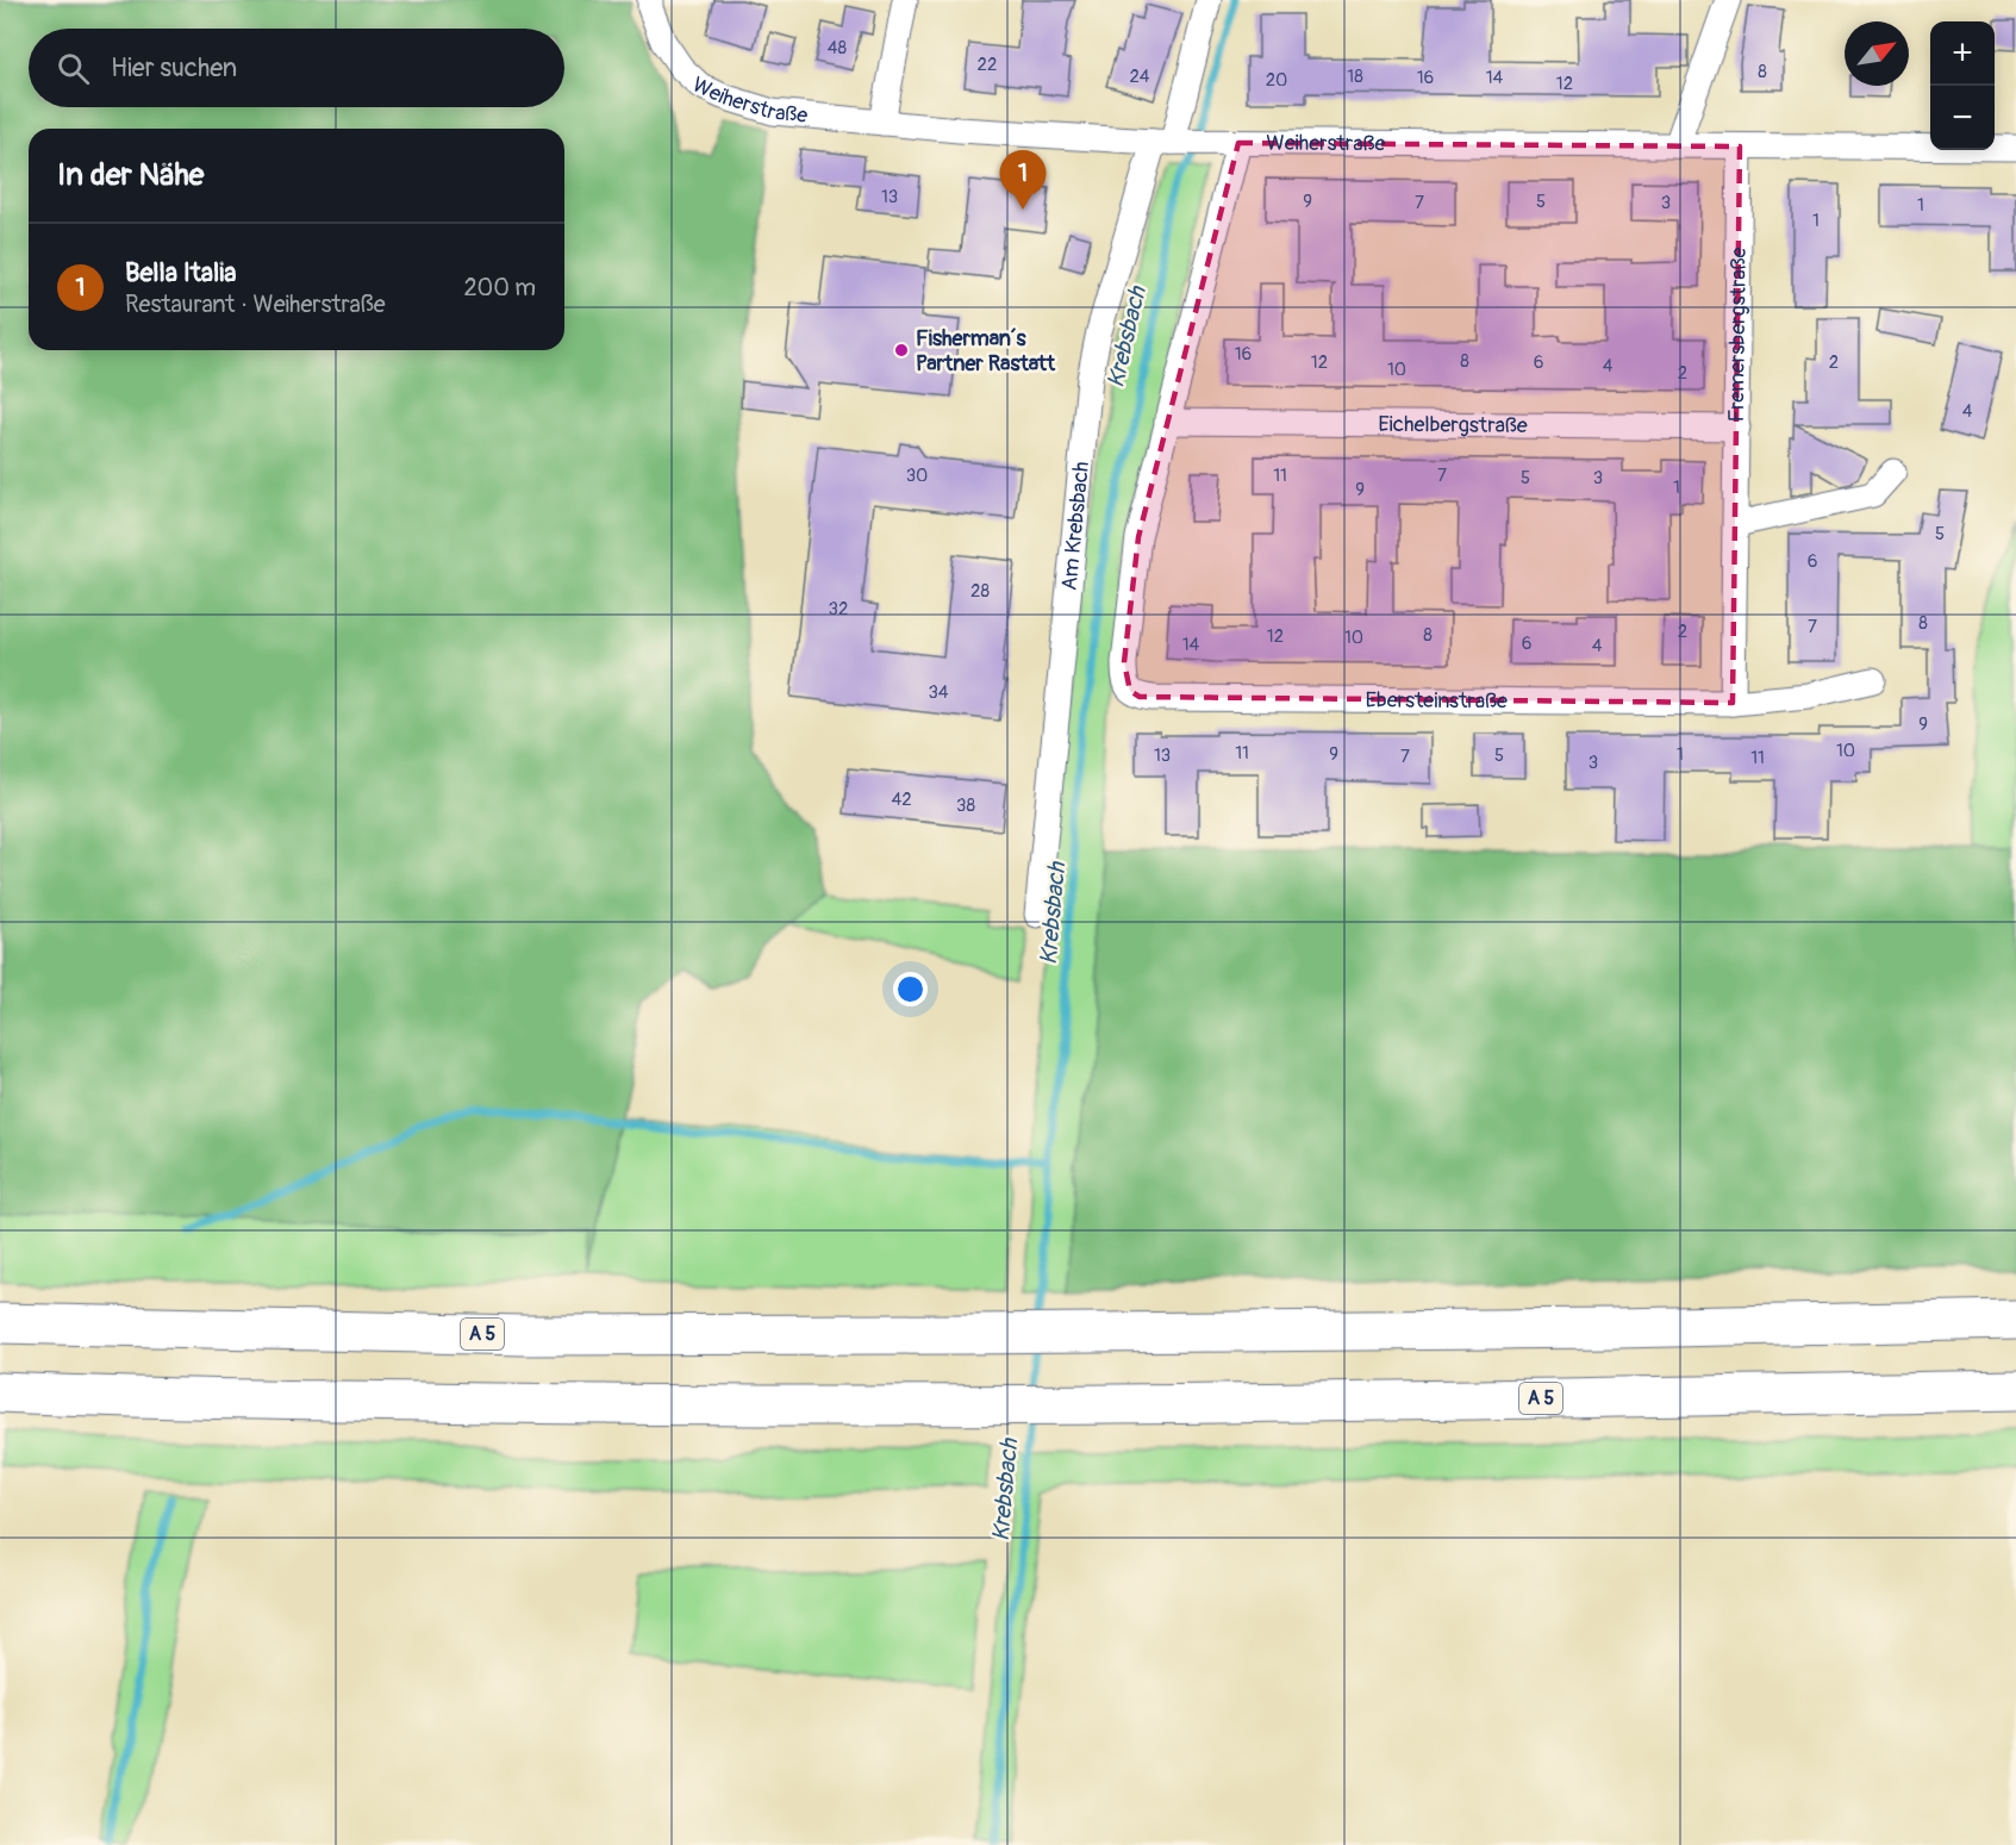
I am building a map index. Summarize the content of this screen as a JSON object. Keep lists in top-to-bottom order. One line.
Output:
{"streets":{"highway":["A 5"],"street":["Weiherstraße","Fremersbergstraße","Eichelbergstraße","Am Krebsbach","Ebersteinstraße"]},"crossings":[["Weiherstraße","Fremersbergstraße"],["Weiherstraße","Am Krebsbach"],["Fremersbergstraße","Eichelbergstraße"],["Fremersbergstraße","Ebersteinstraße"],["Eichelbergstraße","Ebersteinstraße"]],"water":["Krebsbach"],"places":["Fisherman´s Partner Rastatt"],"house_numbers":["48","22","8","24","18","16","14","20","12","13","9","5","7","3","1","1","16","8","12","6","2","4","10","2","4","30","11","7","5","3","1","9","5","6","28","32","8","7","2","8","12","10","6","14","4","34","9","10","11","9","1","13","5","7","11","3","42","38"],"north":"top right","page":{"map_buttons":["+","−"],"search":"Hier suchen","heading":"In der Nähe","pins":"1","list":[{"mark":"1","name":"Bella Italia","note":"Restaurant · Weiherstraße","value":"200 m"}]}}
